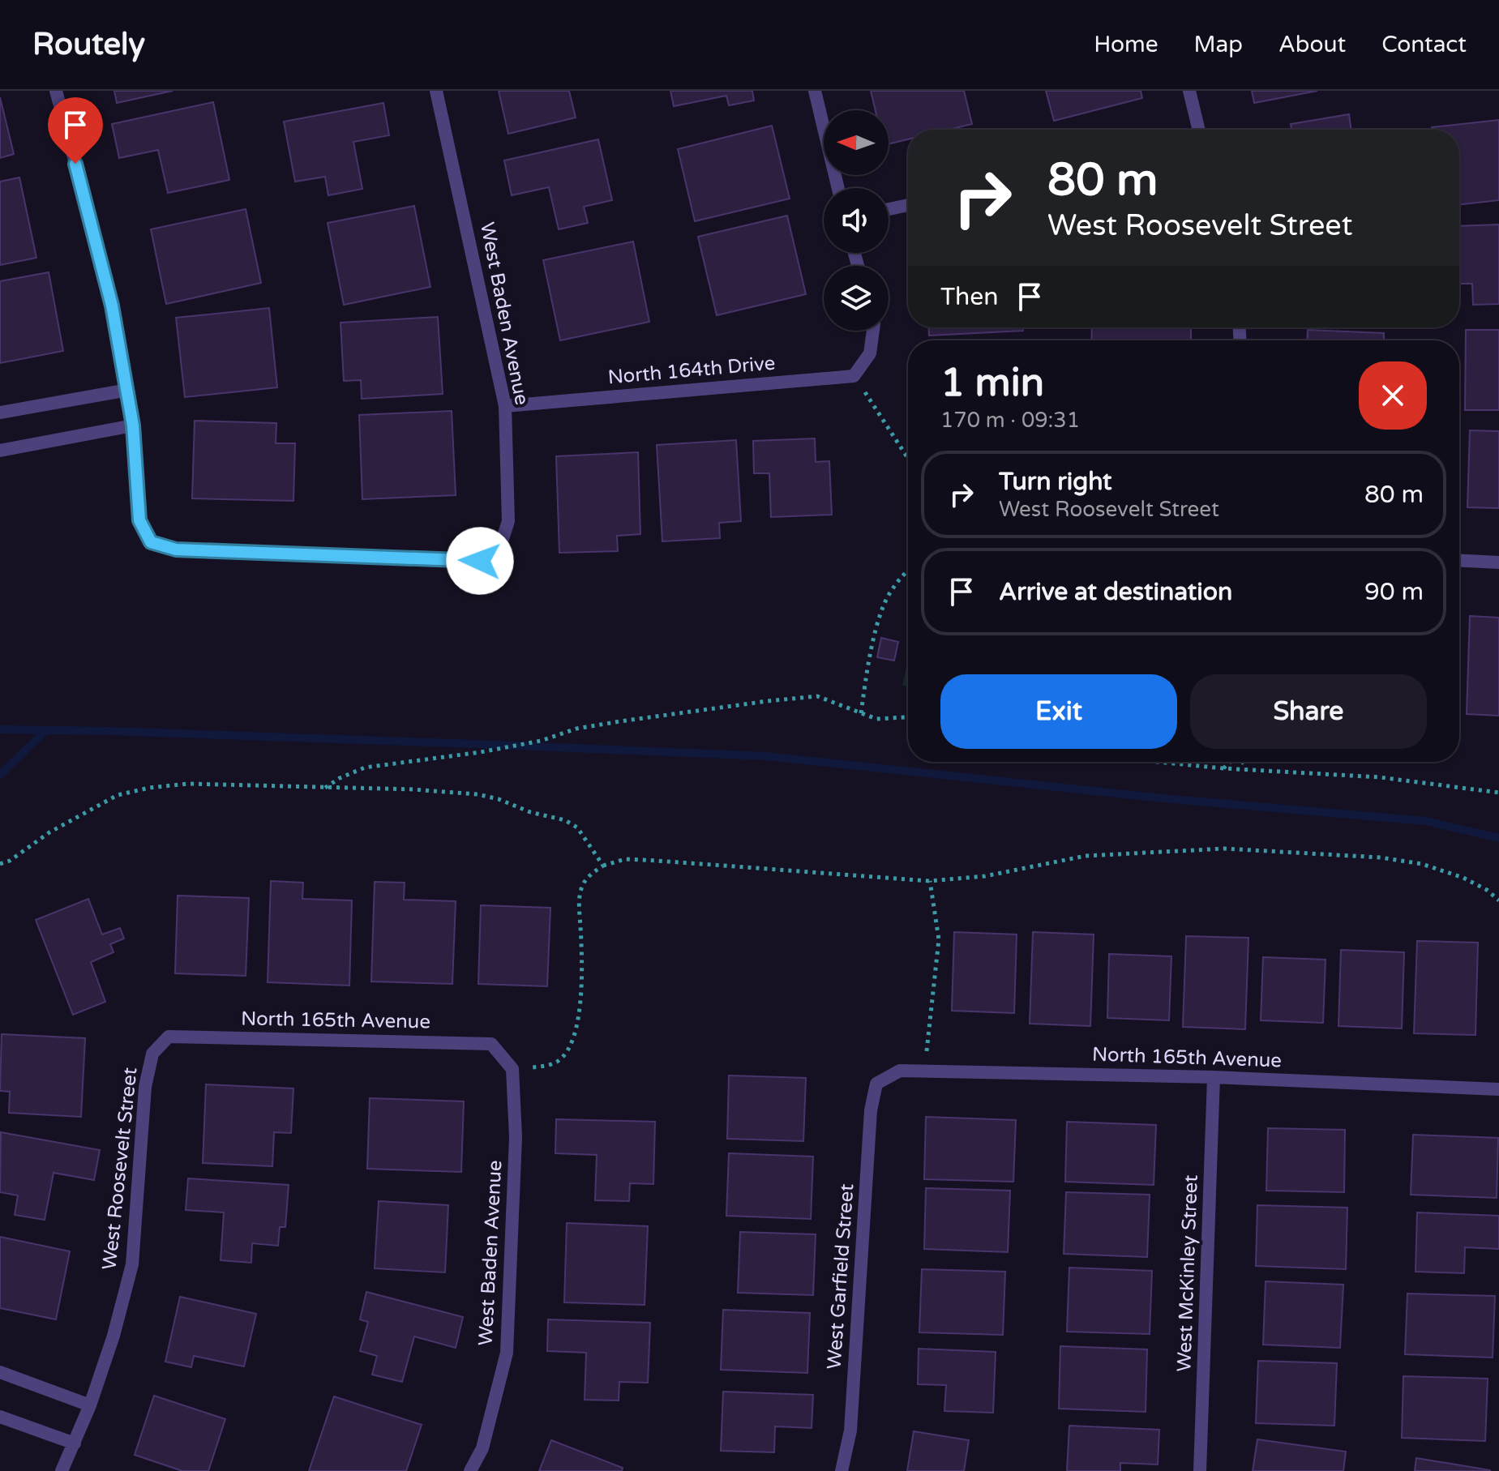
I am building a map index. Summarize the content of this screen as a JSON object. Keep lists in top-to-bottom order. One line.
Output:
{"streets":{"street":["West Baden Avenue","North 164th Drive","North 165th Avenue","West Roosevelt Street","West McKinley Street","West Garfield Street"]},"crossings":[["West Baden Avenue","North 164th Drive"],["West Baden Avenue","North 165th Avenue"],["North 165th Avenue","West Roosevelt Street"],["North 165th Avenue","West McKinley Street"],["North 165th Avenue","West Garfield Street"]],"north":"left","page":{"header":"Routely","nav":["Home","Map","About","Contact"],"turn":["80 m","West Roosevelt Street"],"then":"Then","heading":["1 min","170 m · 09:31"],"list":[{"name":"Turn right","note":"West Roosevelt Street","value":"80 m"},{"name":"Arrive at destination","value":"90 m"}],"buttons":["Exit","Share"]}}
